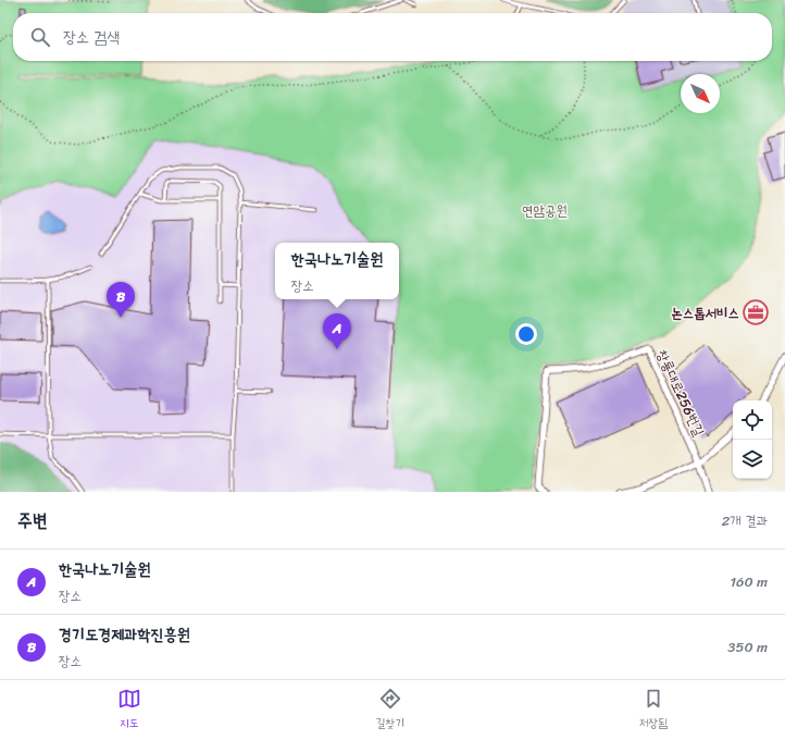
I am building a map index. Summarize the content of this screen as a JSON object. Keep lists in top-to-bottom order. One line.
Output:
{"streets":{"street":["창룡대로256번길"]},"parks":["연암공원"],"places":{"office":["논스톱서비스"]},"north":"bottom right","page":{"search":"장소 검색","popup":["한국나노기술원","장소"],"pins":["B","A"],"heading":["주변","2개 결과"],"list":[{"mark":"A","name":"한국나노기술원","note":"장소","value":"160 m"},{"mark":"B","name":"경기도경제과학진흥원","note":"장소","value":"350 m"}],"nav":["지도","길찾기","저장됨"]}}
